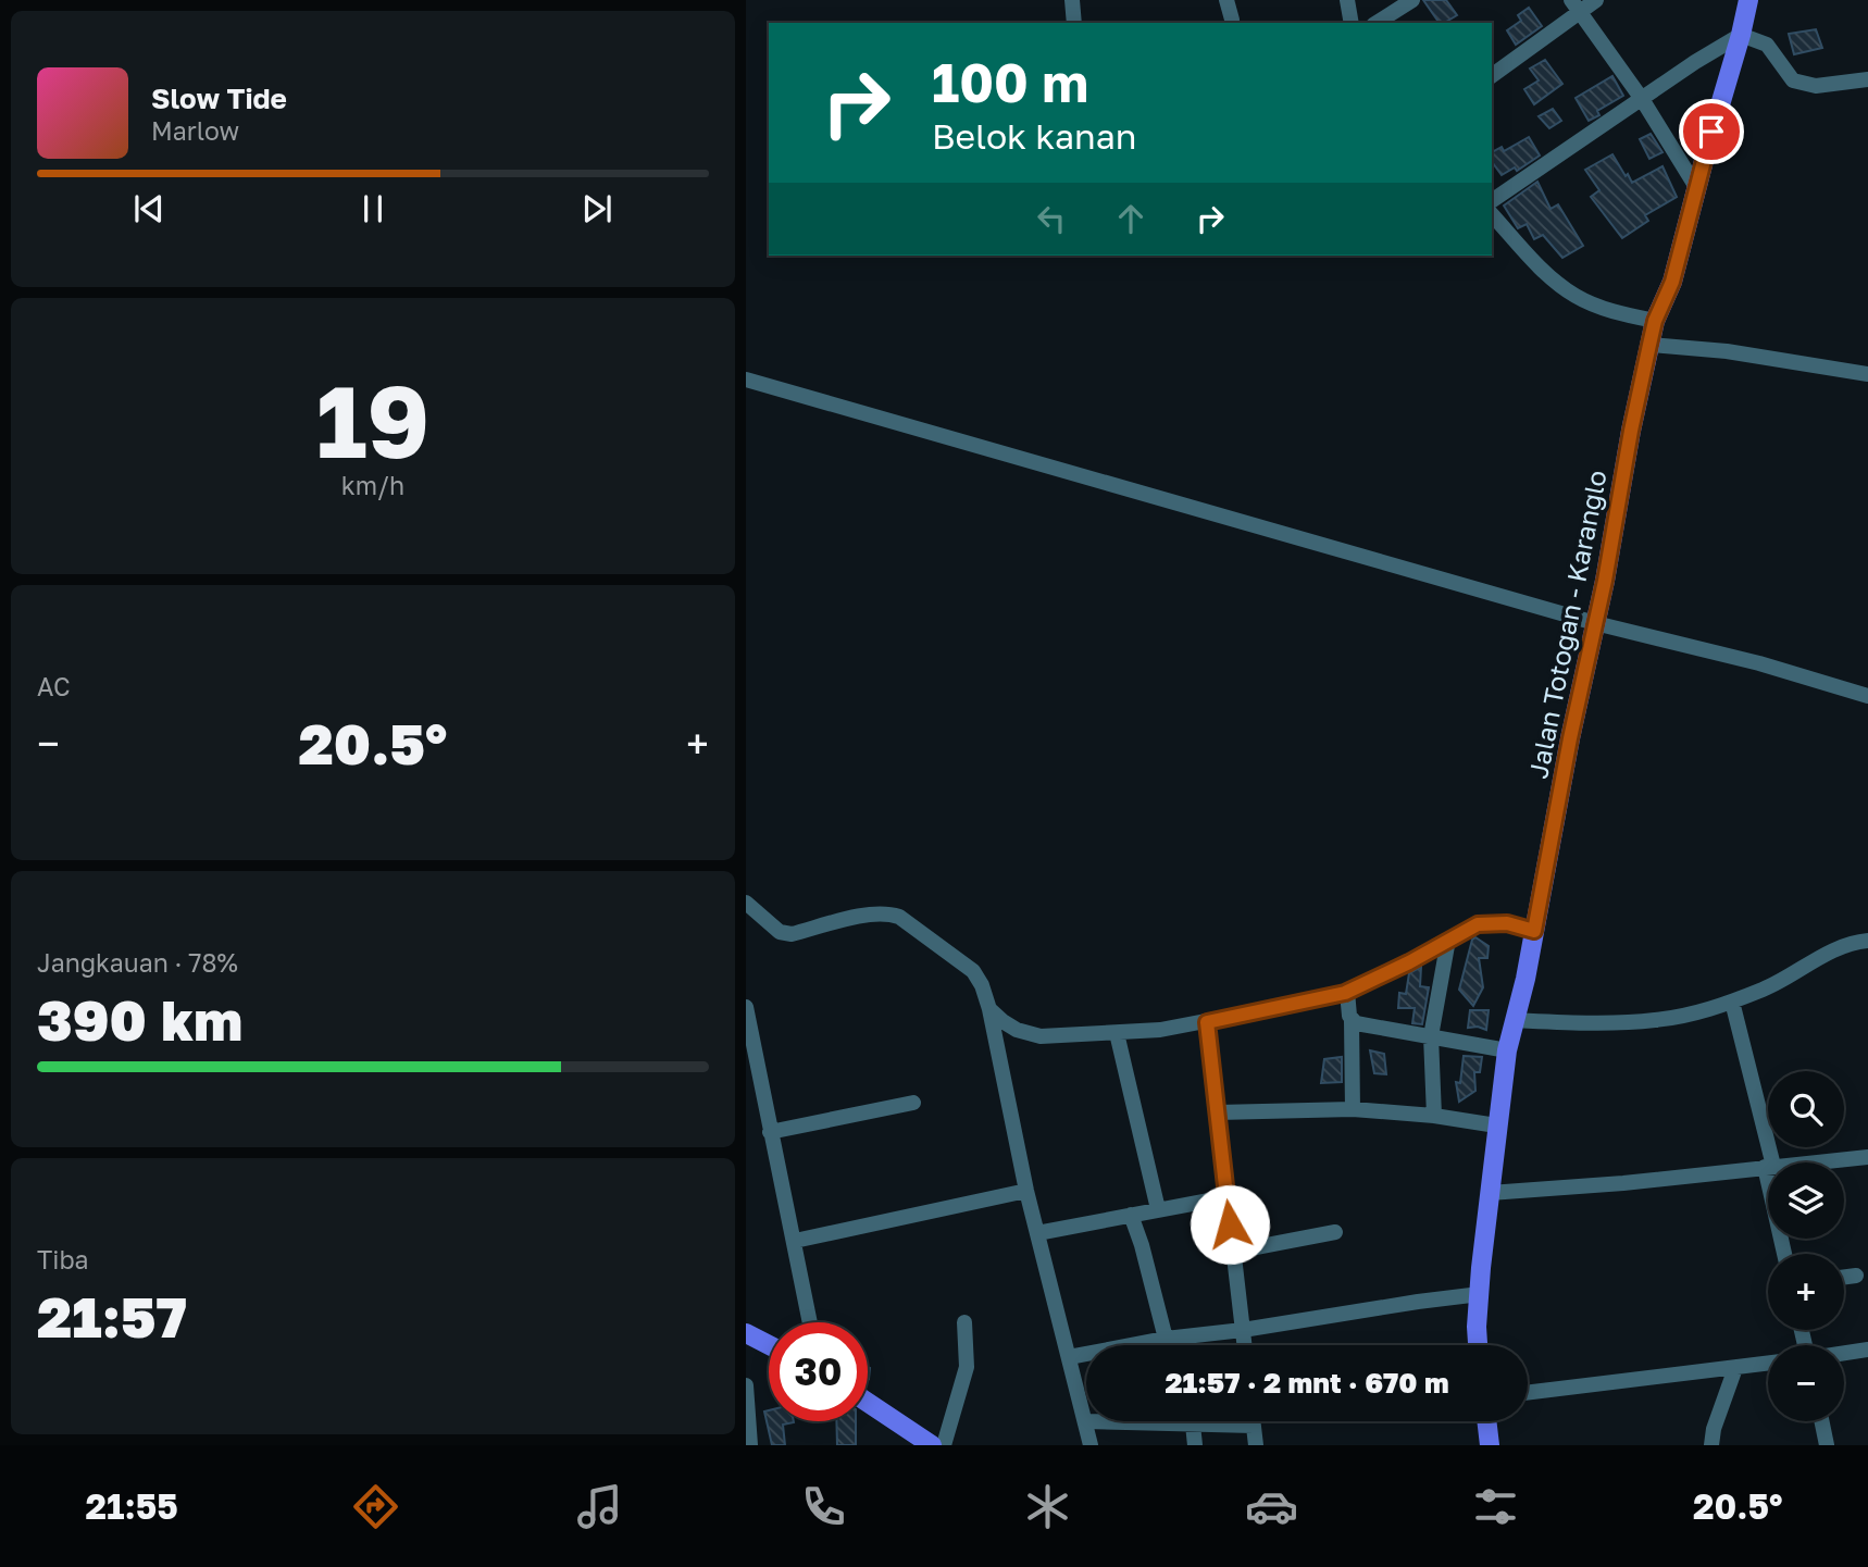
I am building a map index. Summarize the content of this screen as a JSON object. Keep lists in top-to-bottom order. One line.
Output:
{"streets":{"main road":["Jalan Totogan - Karanglo"]},"page":{"turn":["100 m","Belok kanan"],"song":["Slow Tide","Marlow"],"tile":[["19","km/h"],"AC",["Jangkauan · 78%","390 km"],["Tiba","21:57"]],"heat":["−","20.5°","+"],"map_buttons":["+","−"],"limit":"30","trip":"21:57 · 2 mnt · 670 m","tabs":["21:55","20.5°"]}}
